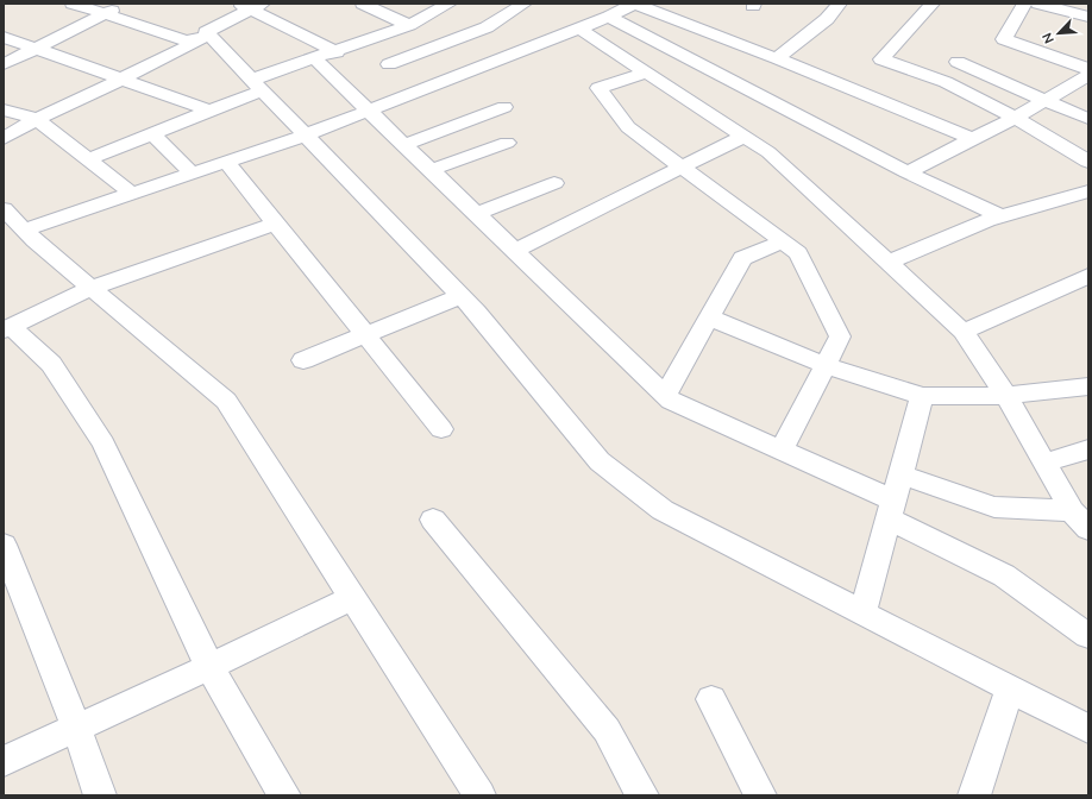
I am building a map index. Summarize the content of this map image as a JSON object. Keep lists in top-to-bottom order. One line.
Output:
{"north":"bottom left"}
